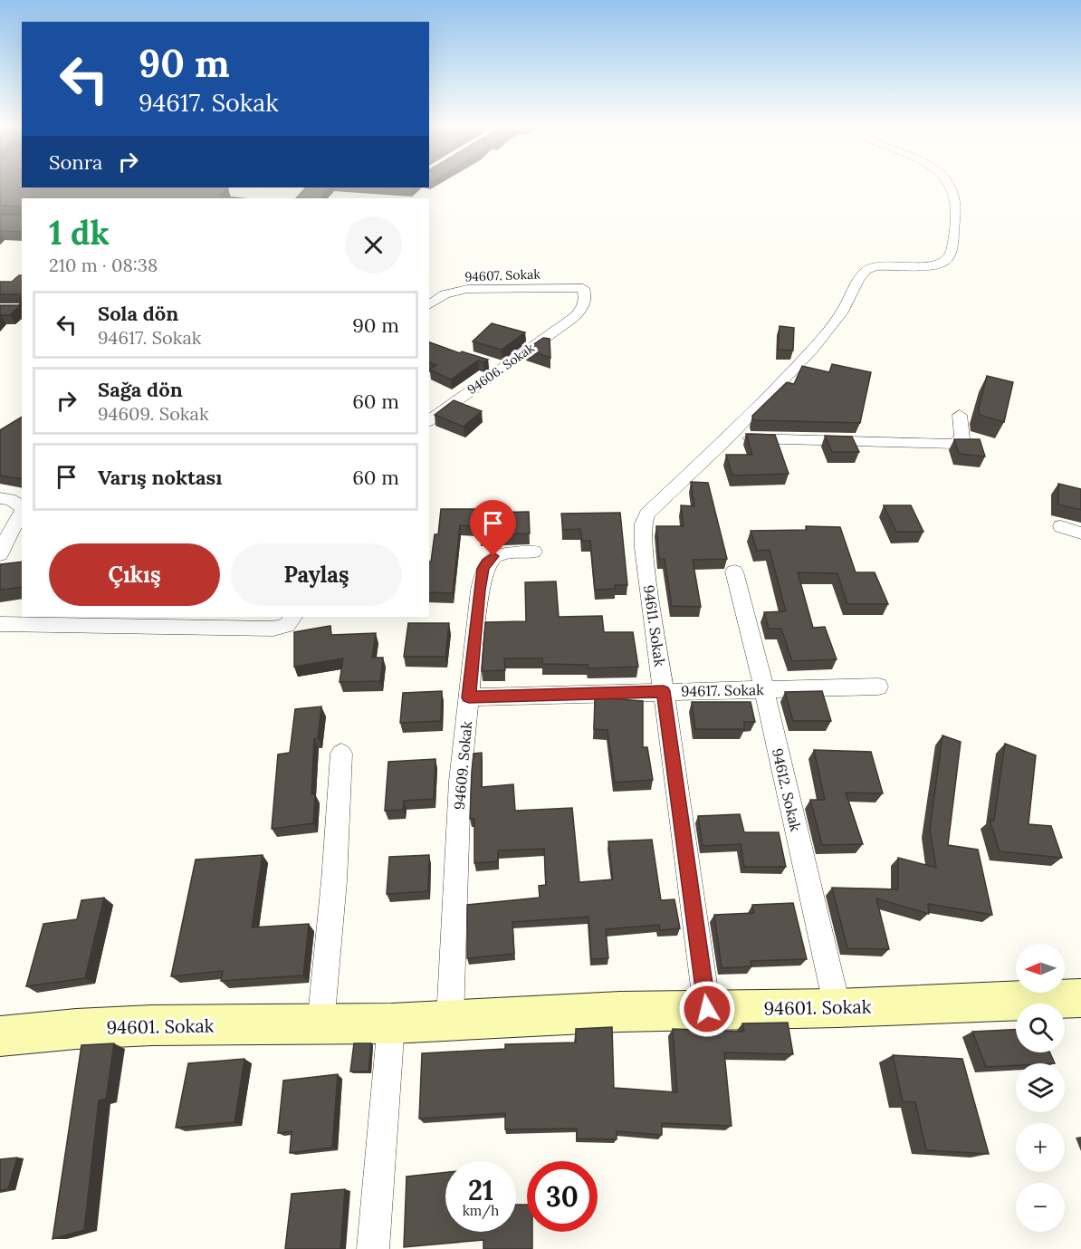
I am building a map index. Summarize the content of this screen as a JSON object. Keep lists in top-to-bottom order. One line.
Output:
{"streets":{"street":["94607. Sokak","94606. Sokak","94611. Sokak","94617. Sokak","94609. Sokak","94612. Sokak","94601. Sokak"]},"crossings":[["94607. Sokak","94606. Sokak"],["94611. Sokak","94617. Sokak"],["94611. Sokak","94601. Sokak"],["94617. Sokak","94609. Sokak"],["94617. Sokak","94612. Sokak"],["94609. Sokak","94601. Sokak"],["94612. Sokak","94601. Sokak"]],"north":"left","page":{"turn":["90 m","94617. Sokak"],"then":"Sonra","heading":["1 dk","210 m · 08:38"],"list":[{"name":"Sola dön","note":"94617. Sokak","value":"90 m"},{"name":"Sağa dön","note":"94609. Sokak","value":"60 m"},{"name":"Varış noktası","value":"60 m"}],"buttons":["Çıkış","Paylaş"],"map_buttons":["+","−"],"speed":"21 km/h","limit":"30"}}
